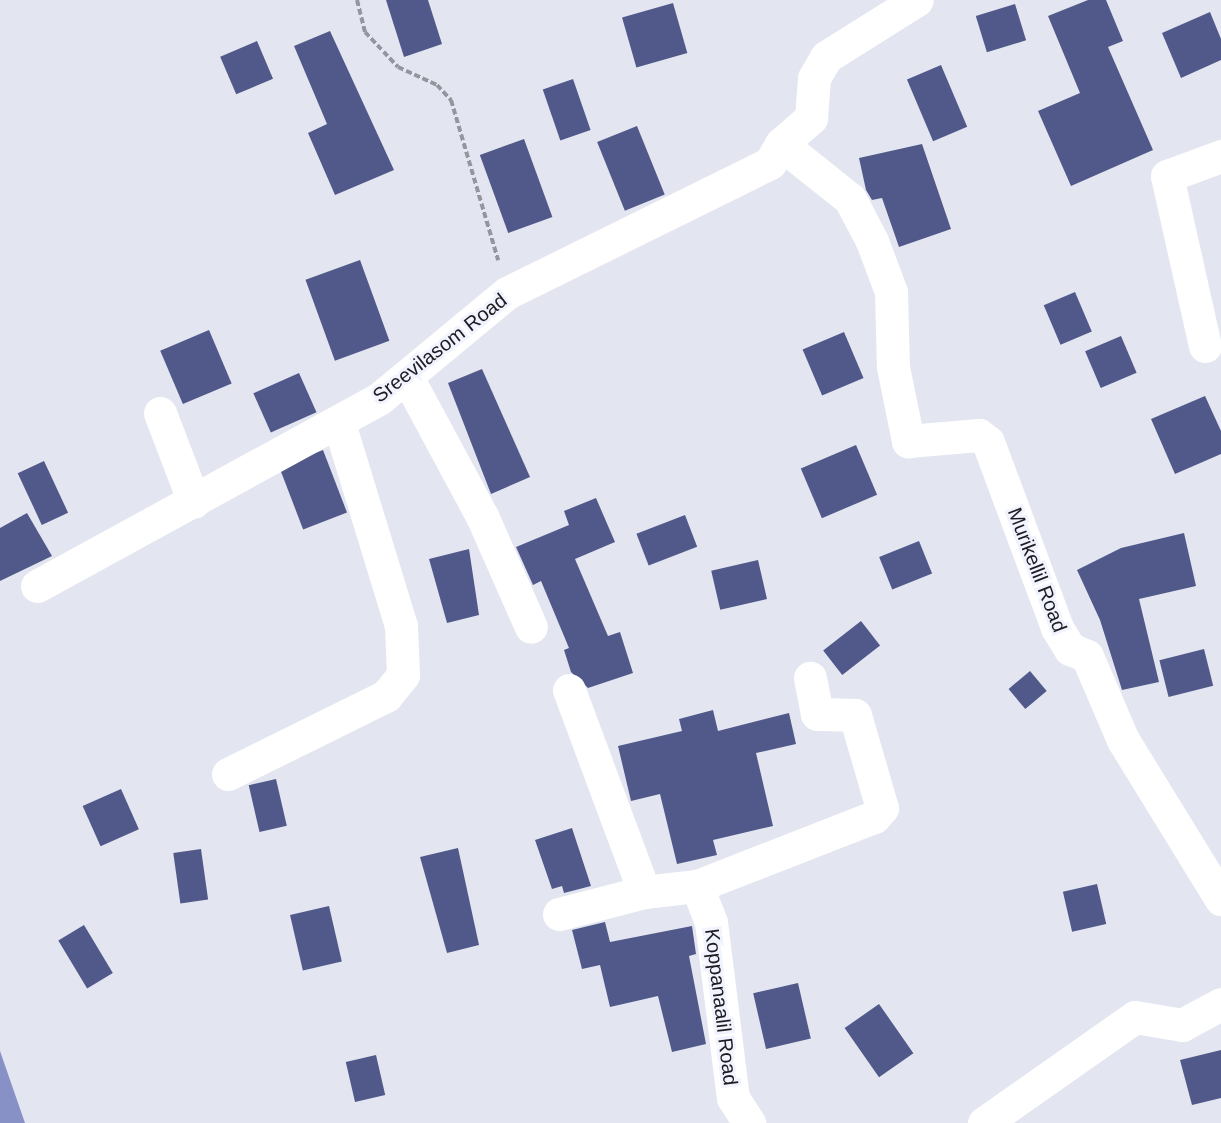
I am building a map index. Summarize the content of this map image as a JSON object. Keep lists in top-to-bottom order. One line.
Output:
{"streets":{"street":["Sreevilasom Road","Murikellil Road","Koppanaalil Road"]},"crossings":[["Sreevilasom Road","Murikellil Road"]]}
